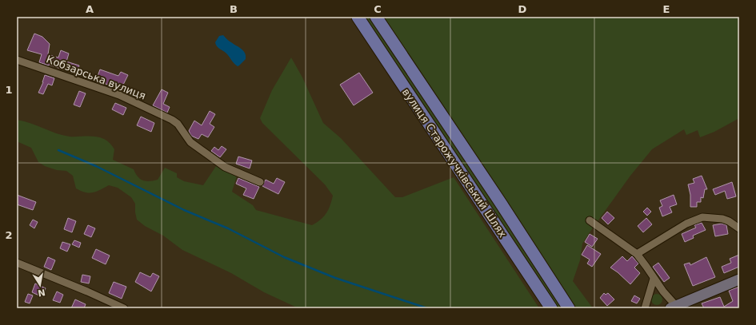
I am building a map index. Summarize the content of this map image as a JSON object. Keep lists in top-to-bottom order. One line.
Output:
{"streets":{"main road":["вулиця Старожучківський Шлях"],"street":["Кобзарська вулиця"]},"north":"bottom","grid":{"columns":["A","B","C","D","E"],"rows":["1","2"]}}
